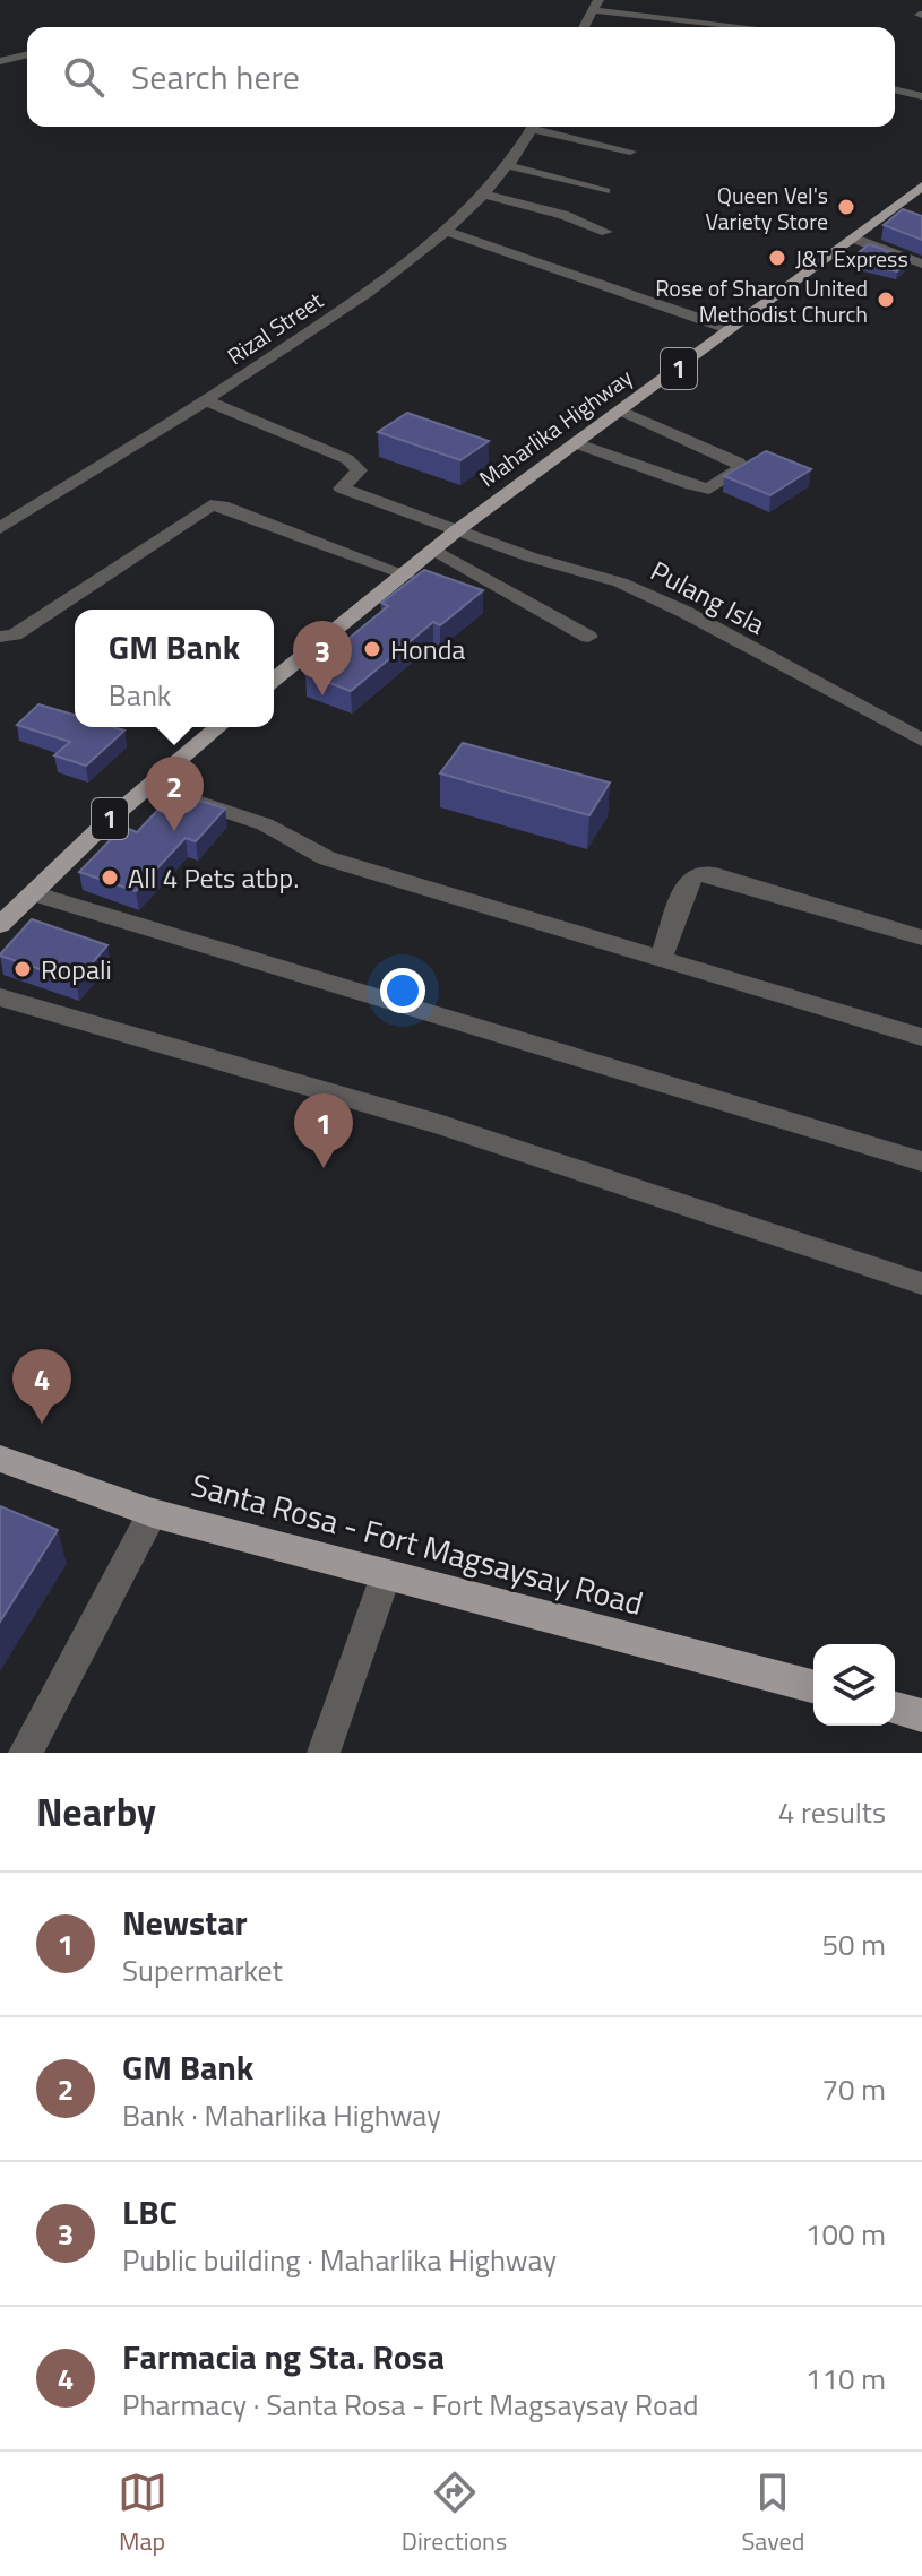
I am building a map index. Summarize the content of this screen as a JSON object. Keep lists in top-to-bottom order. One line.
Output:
{"streets":{"main road":["1","Maharlika Highway","Santa Rosa - Fort Magsaysay Road"],"street":["Rizal Street","Pulang Isla"]},"crossings":[["Rizal Street","Pulang Isla"],["Maharlika Highway","Pulang Isla"]],"places":["Queen Vel's Variety Store","J&T Express","Rose of Sharon United Methodist Church","Honda","All 4 Pets atbp.","Ropali"],"page":{"search":"Search here","popup":["GM Bank","Bank"],"pins":["3","2","1","4"],"heading":["Nearby","4 results"],"list":[{"mark":"1","name":"Newstar","note":"Supermarket","value":"50 m"},{"mark":"2","name":"GM Bank","note":"Bank · Maharlika Highway","value":"70 m"},{"mark":"3","name":"LBC","note":"Public building · Maharlika Highway","value":"100 m"},{"mark":"4","name":"Farmacia ng Sta. Rosa","note":"Pharmacy · Santa Rosa - Fort Magsaysay Road","value":"110 m"}],"nav":["Map","Directions","Saved"]}}
